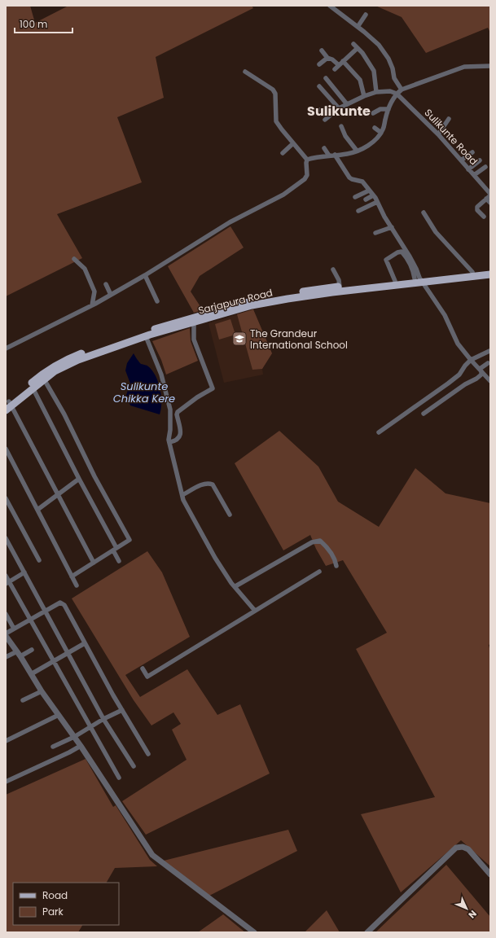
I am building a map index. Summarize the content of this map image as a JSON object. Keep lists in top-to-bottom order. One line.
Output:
{"streets":{"main road":["Sarjapura Road"],"street":["Sulikunte Road"]},"districts":["Sulikunte"],"water":["Sulikunte Chikka Kere"],"places":{"school or university":["The Grandeur International School"]},"legend":["Road","Park"],"scale_bar":"100 m","north":"bottom right"}
